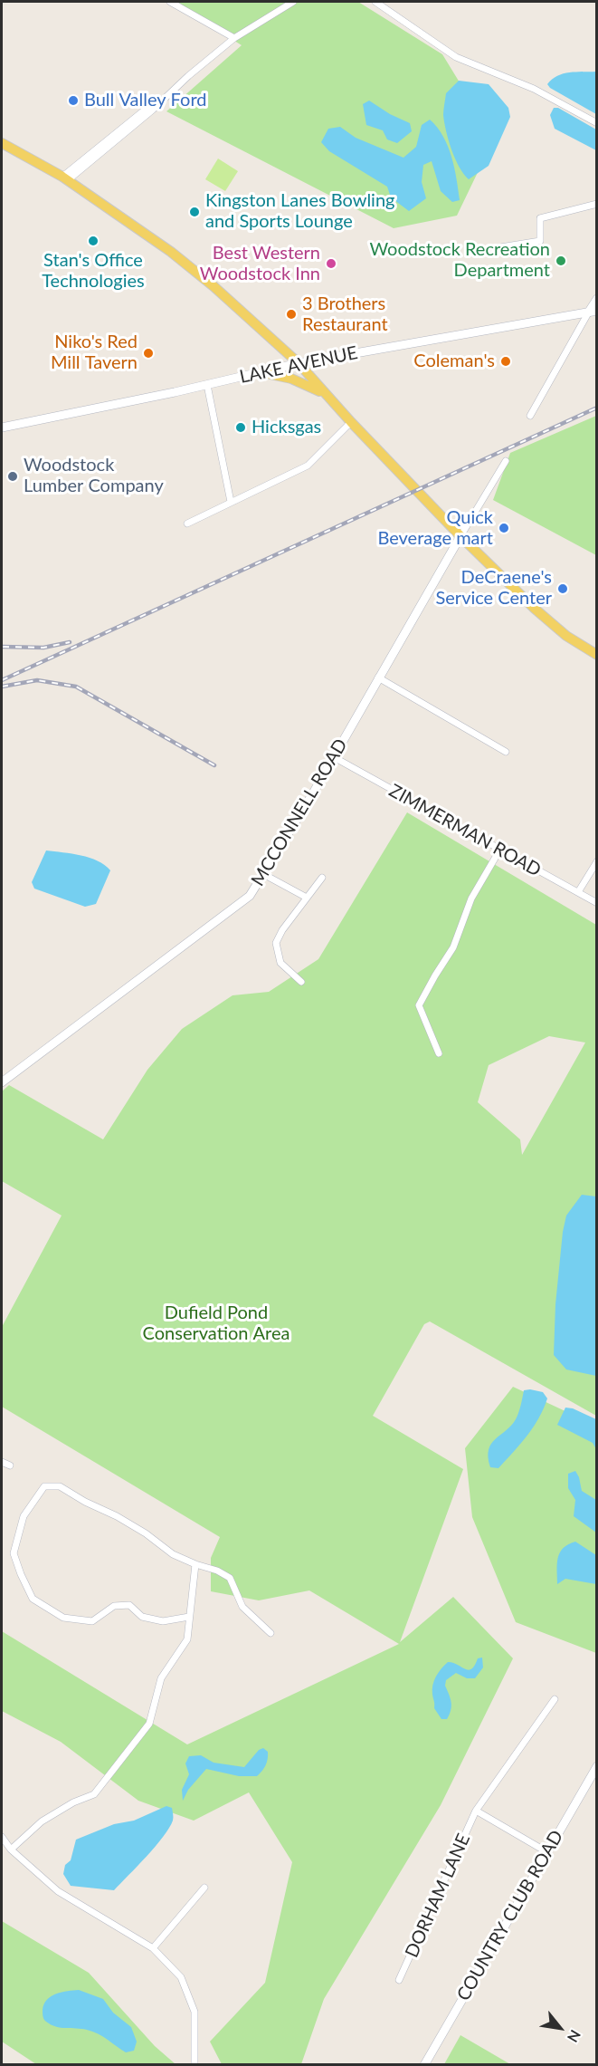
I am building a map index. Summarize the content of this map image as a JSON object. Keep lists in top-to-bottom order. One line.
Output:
{"streets":{"street":["LAKE AVENUE","MCCONNELL ROAD","ZIMMERMAN ROAD","DORHAM LANE","COUNTRY CLUB ROAD"]},"crossings":[["MCCONNELL ROAD","ZIMMERMAN ROAD"],["DORHAM LANE","COUNTRY CLUB ROAD"]],"parks":["Dufield Pond Conservation Area"],"places":["Bull Valley Ford","Kingston Lanes Bowling and Sports Lounge","Stan's Office Technologies","Woodstock Recreation Department","Best Western Woodstock Inn","3 Brothers Restaurant","Niko's Red Mill Tavern","Coleman's","Hicksgas","Woodstock Lumber Company","Quick Beverage mart","DeCraene's Service Center"],"north":"bottom right"}
